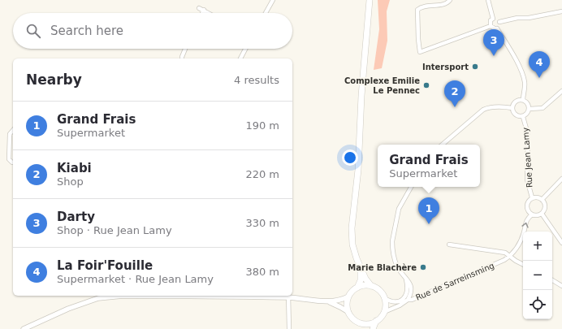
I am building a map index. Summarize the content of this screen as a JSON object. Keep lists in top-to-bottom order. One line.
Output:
{"streets":{"street":["Rue Jean Lamy","Rue de Sarreinsming"]},"places":["Intersport","Complexe Emilie Le Pennec","Marie Blachère"],"page":{"search":"Search here","pins":["3","4","2","1"],"heading":["Nearby","4 results"],"list":[{"mark":"1","name":"Grand Frais","note":"Supermarket","value":"190 m"},{"mark":"2","name":"Kiabi","note":"Shop","value":"220 m"},{"mark":"3","name":"Darty","note":"Shop · Rue Jean Lamy","value":"330 m"},{"mark":"4","name":"La Foir'Fouille","note":"Supermarket · Rue Jean Lamy","value":"380 m"}],"popup":["Grand Frais","Supermarket"],"map_buttons":["+","−"]}}
